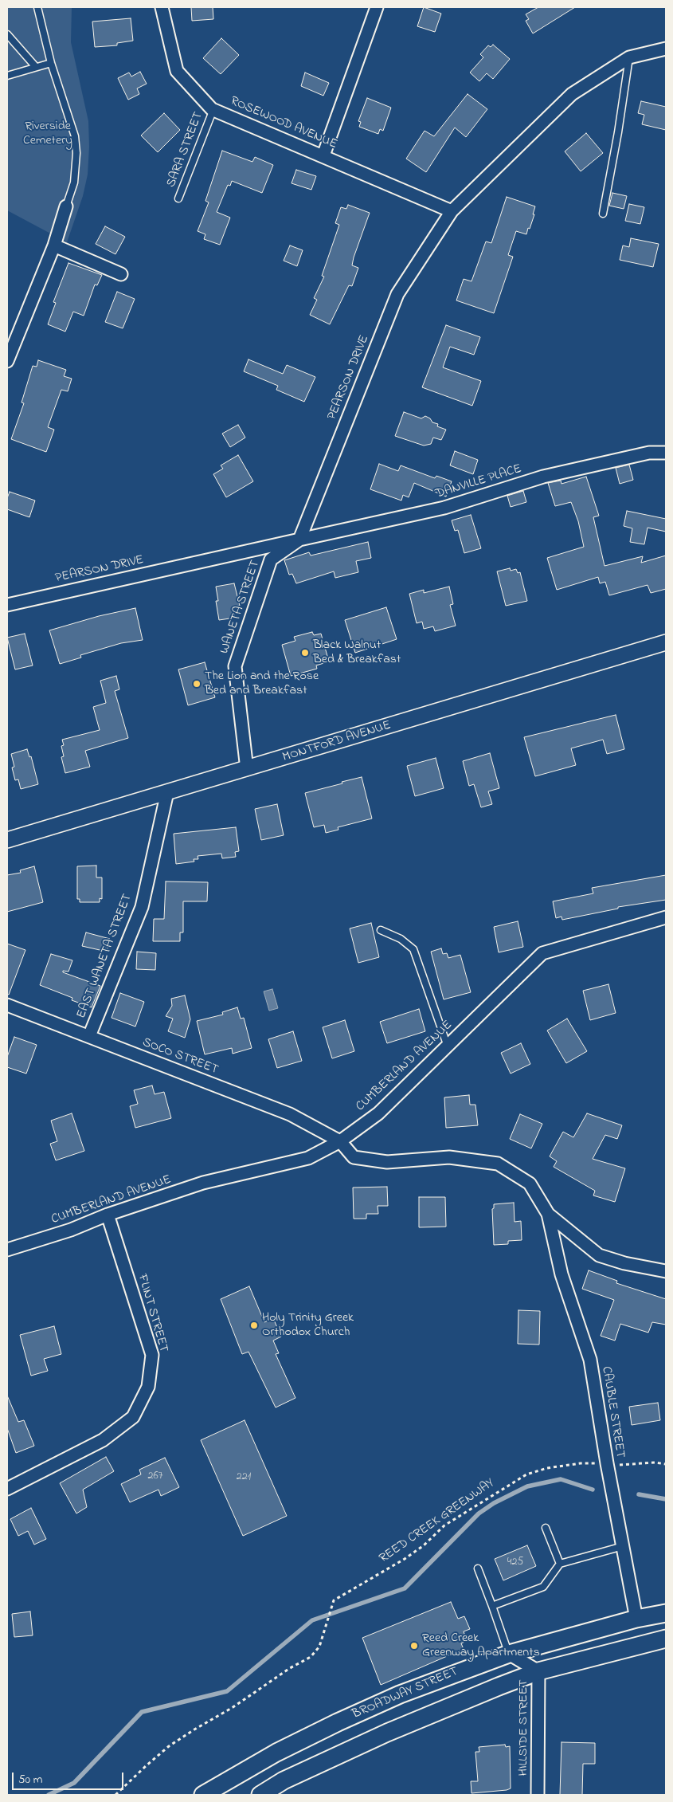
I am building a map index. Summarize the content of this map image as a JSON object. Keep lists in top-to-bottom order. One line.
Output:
{"streets":{"main road":["BROADWAY STREET"],"street":["ROSEWOOD AVENUE","PEARSON DRIVE","DANVILLE PLACE","WANETA STREET","MONTFORD AVENUE","EAST WANETA STREET","SOCO STREET","CUMBERLAND AVENUE","FLINT STREET","CAUBLE STREET","HILLSIDE STREET"],"lane":["SARA STREET"],"path":["REED CREEK GREENWAY"]},"crossings":[["ROSEWOOD AVENUE","SARA STREET"],["ROSEWOOD AVENUE","PEARSON DRIVE"],["PEARSON DRIVE","DANVILLE PLACE"],["PEARSON DRIVE","WANETA STREET"],["DANVILLE PLACE","WANETA STREET"],["WANETA STREET","MONTFORD AVENUE"],["MONTFORD AVENUE","EAST WANETA STREET"],["EAST WANETA STREET","SOCO STREET"],["SOCO STREET","CUMBERLAND AVENUE"],["CUMBERLAND AVENUE","FLINT STREET"],["CAUBLE STREET","REED CREEK GREENWAY"],["CAUBLE STREET","BROADWAY STREET"],["BROADWAY STREET","HILLSIDE STREET"]],"parks":["Riverside Cemetery"],"places":["Black Walnut Bed & Breakfast","The Lion and the Rose Bed and Breakfast","Holy Trinity Greek Orthodox Church","Reed Creek Greenway Apartments"],"house_numbers":["267","221","425"],"scale_bar":"50 m"}
